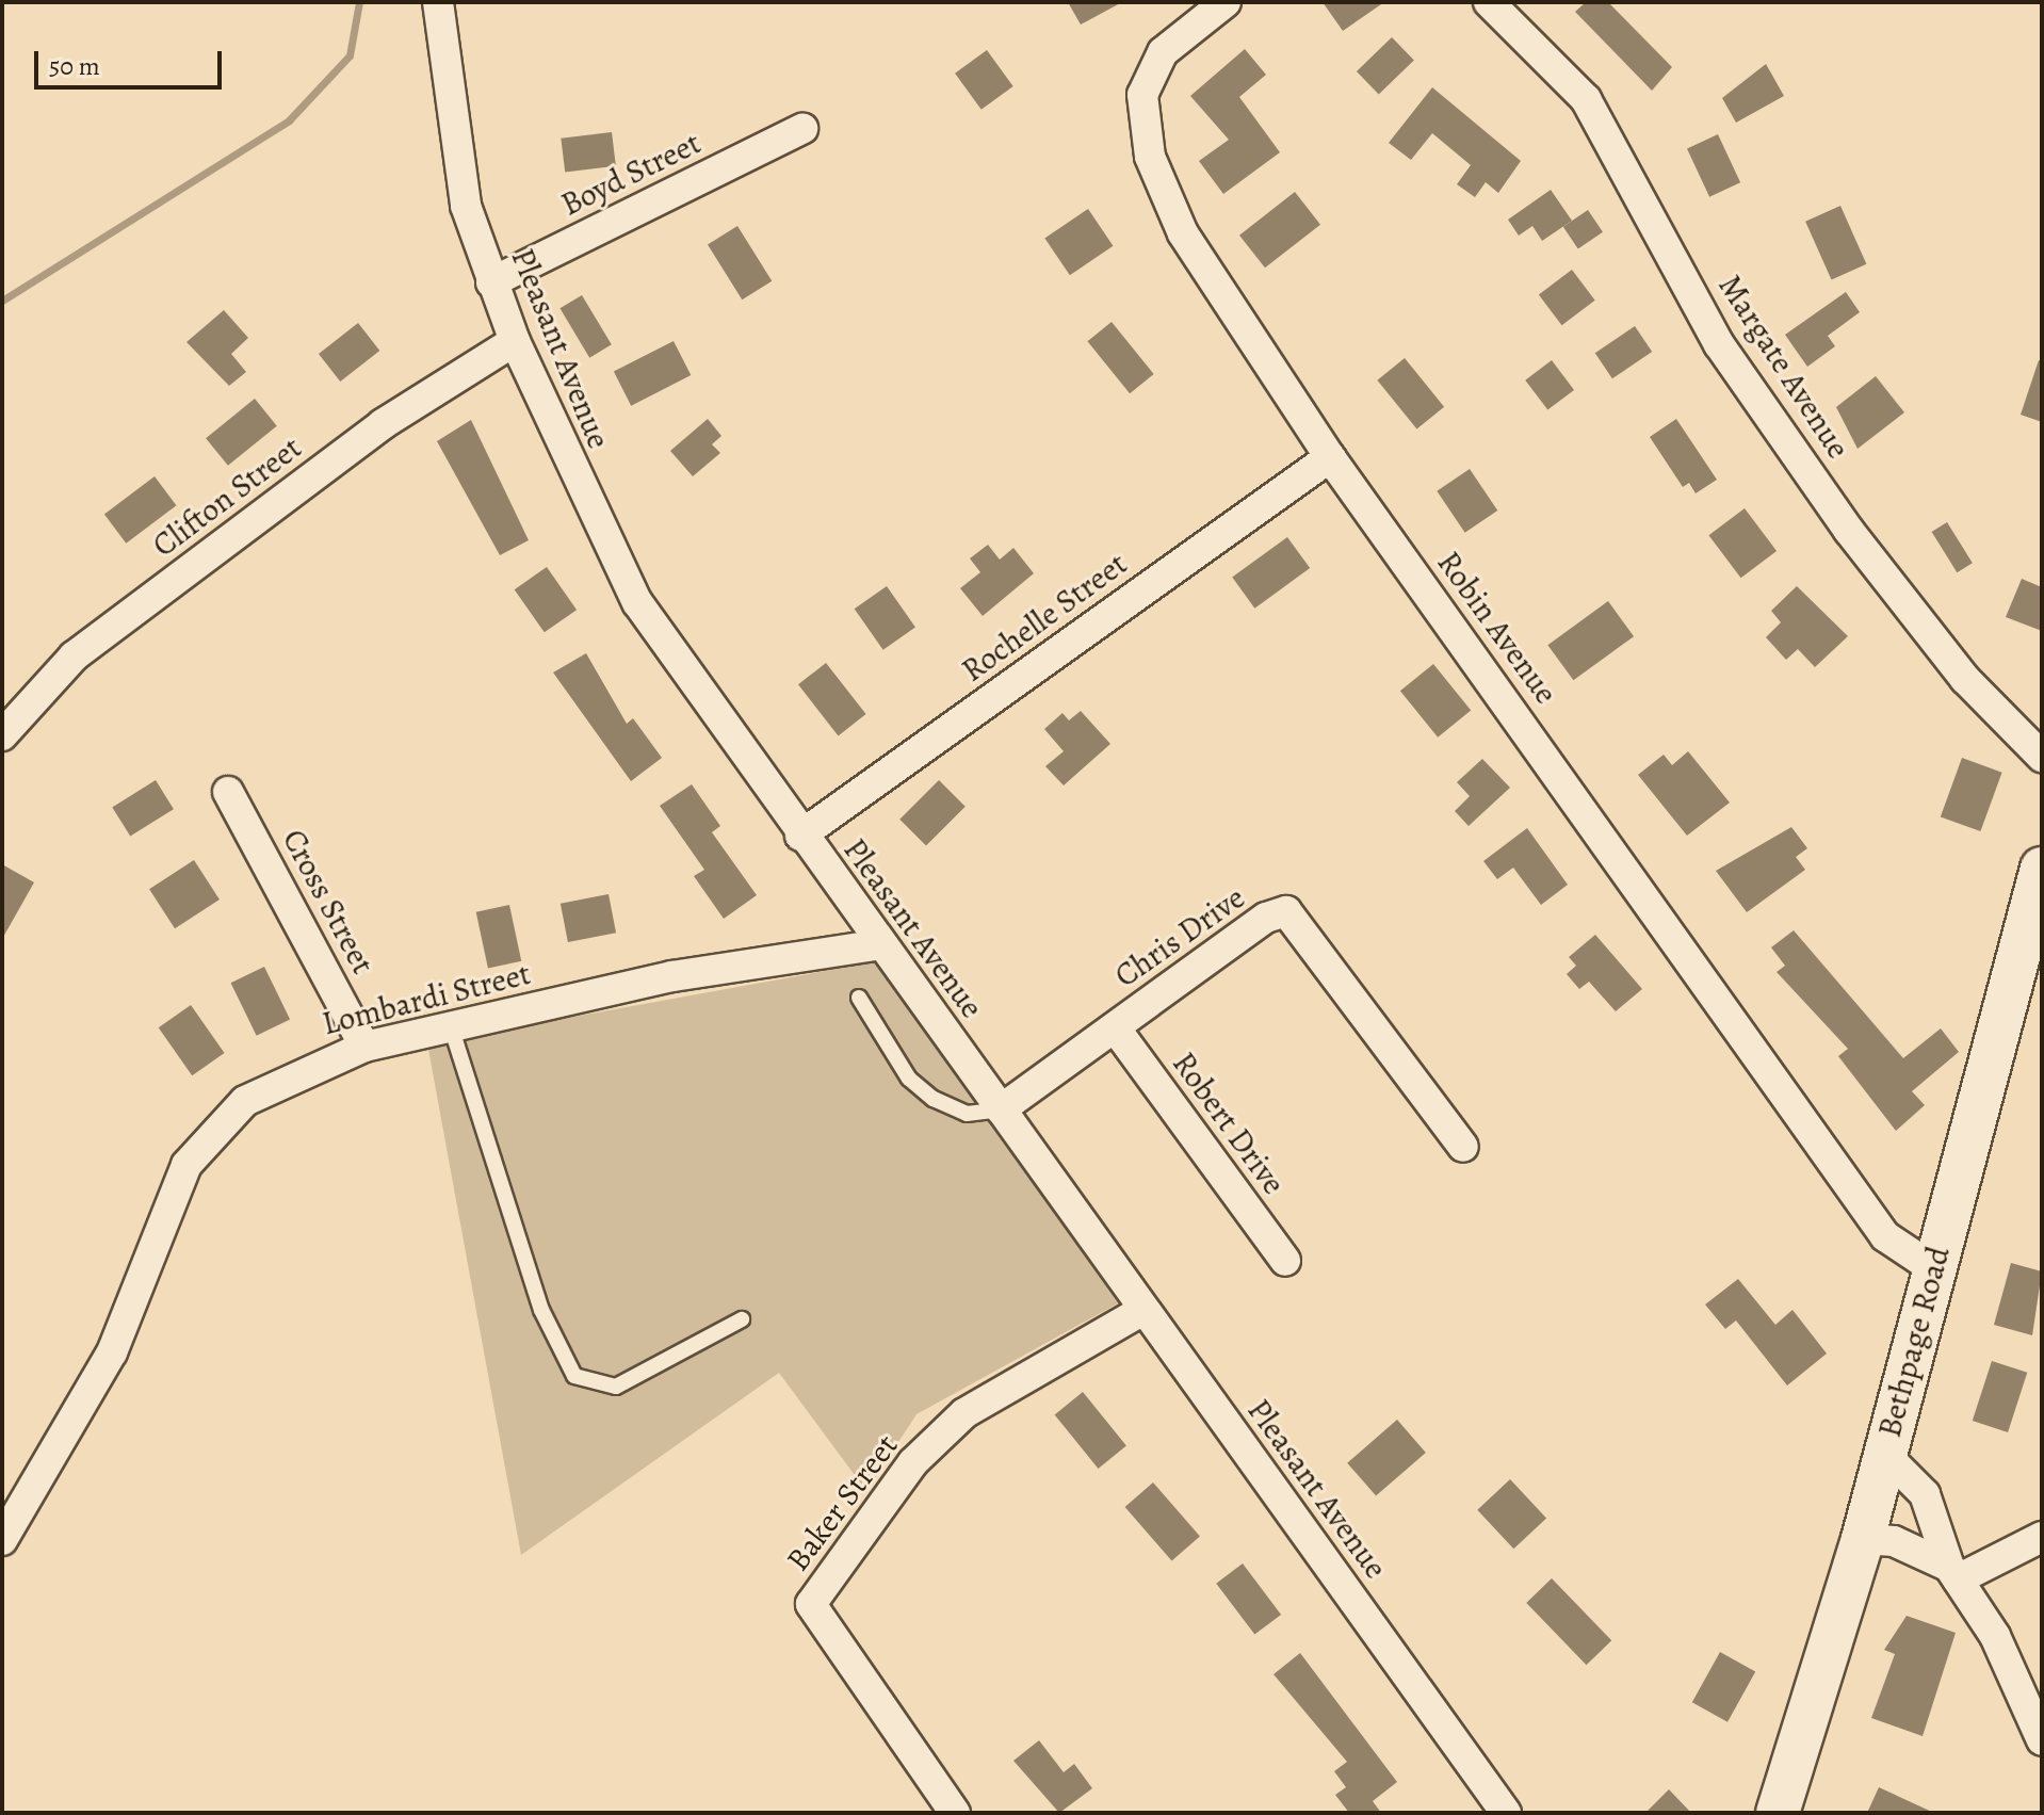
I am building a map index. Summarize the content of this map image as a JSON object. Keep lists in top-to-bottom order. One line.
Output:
{"streets":{"street":["Boyd Street","Pleasant Avenue","Margate Avenue","Clifton Street","Rochelle Street","Robin Avenue","Cross Street","Chris Drive","Lombardi Street","Robert Drive","Bethpage Road","Baker Street"]},"crossings":[["Boyd Street","Pleasant Avenue"],["Pleasant Avenue","Clifton Street"],["Pleasant Avenue","Rochelle Street"],["Pleasant Avenue","Chris Drive"],["Pleasant Avenue","Lombardi Street"],["Pleasant Avenue","Baker Street"],["Rochelle Street","Robin Avenue"],["Robin Avenue","Bethpage Road"],["Cross Street","Lombardi Street"],["Chris Drive","Robert Drive"]],"scale_bar":"50 m"}
